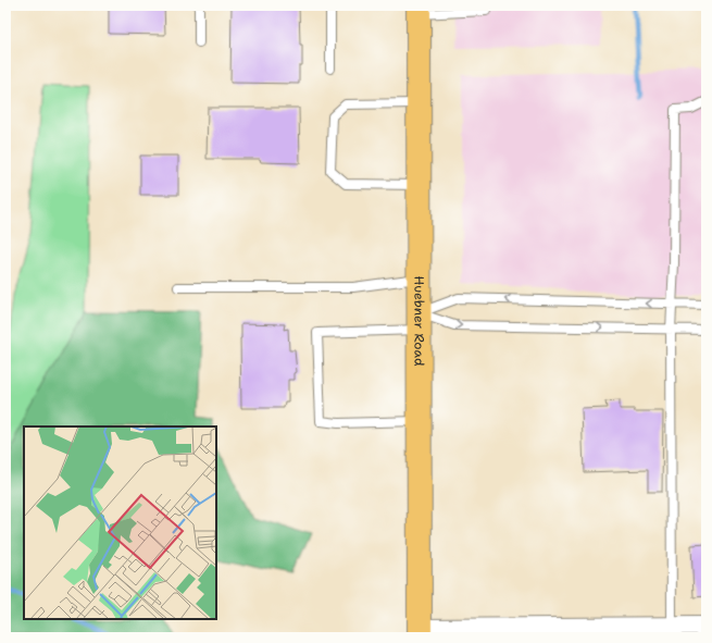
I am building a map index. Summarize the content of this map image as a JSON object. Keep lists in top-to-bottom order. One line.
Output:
{"streets":{"main road":["Huebner Road"]}}
